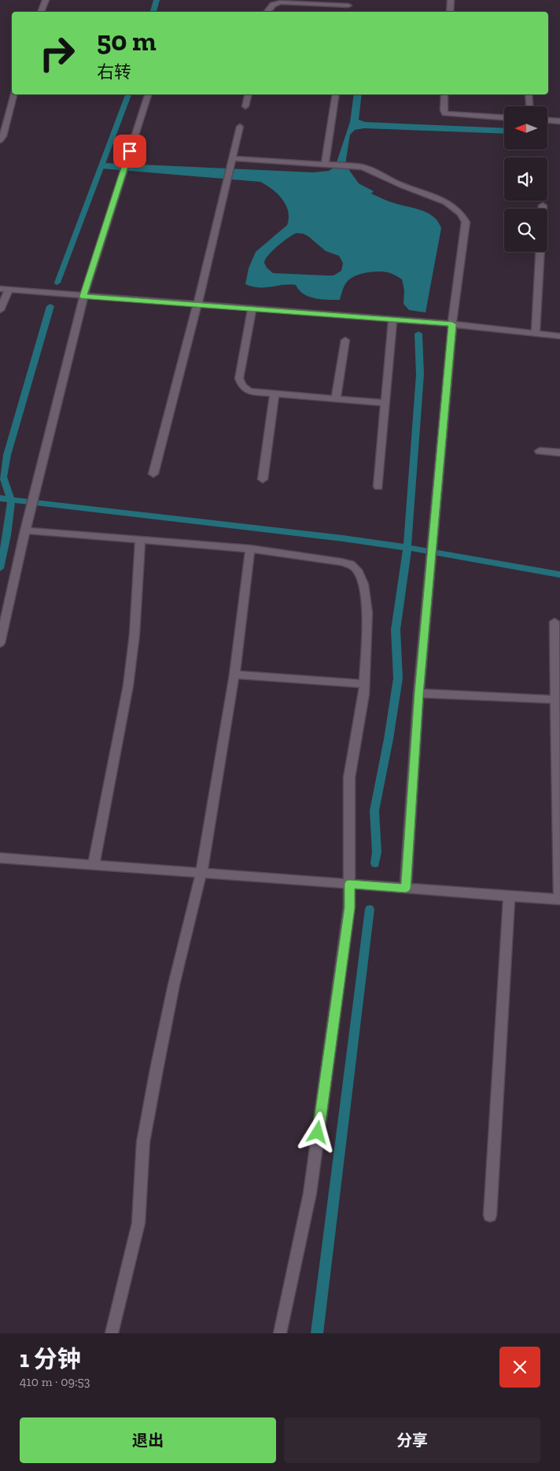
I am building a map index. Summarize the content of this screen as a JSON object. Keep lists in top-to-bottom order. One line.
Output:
{"north":"left","page":{"turn":["50 m","右转"],"heading":["1 分钟","410 m · 09:53"],"buttons":["退出","分享"]}}
